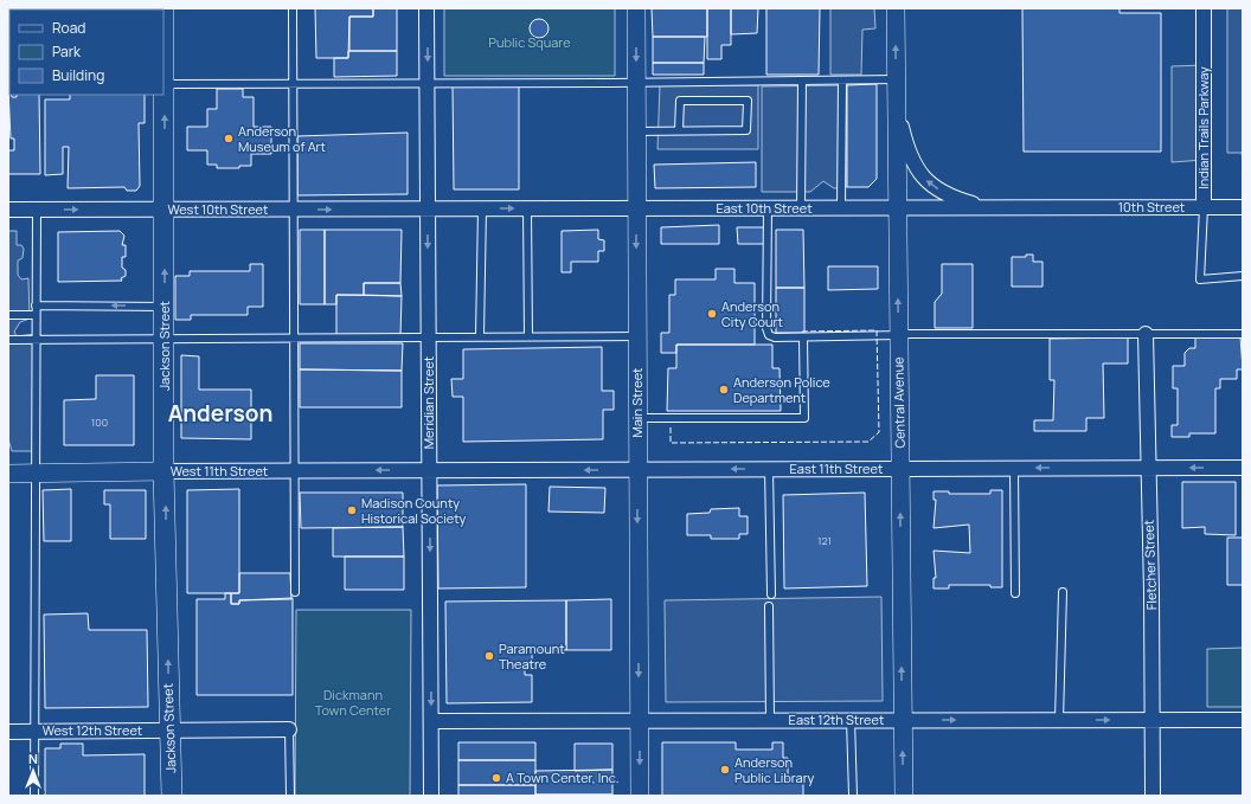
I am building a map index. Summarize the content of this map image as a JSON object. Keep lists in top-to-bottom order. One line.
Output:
{"streets":{"main road":["Jackson Street"],"street":["Indian Trails Parkway","10th Street","East 10th Street","West 10th Street","Meridian Street","Main Street","Central Avenue","East 11th Street","West 11th Street","Fletcher Street","East 12th Street","West 12th Street"]},"crossings":[["Indian Trails Parkway","10th Street"],["10th Street","East 10th Street"],["East 10th Street","West 10th Street"],["East 10th Street","Meridian Street"],["East 10th Street","Main Street"],["East 10th Street","Central Avenue"],["West 10th Street","Jackson Street"],["West 10th Street","Meridian Street"],["Jackson Street","West 11th Street"],["Jackson Street","West 12th Street"],["Meridian Street","East 11th Street"],["Meridian Street","West 11th Street"],["Meridian Street","East 12th Street"],["Main Street","East 11th Street"],["Main Street","East 12th Street"],["Central Avenue","East 11th Street"],["Central Avenue","East 12th Street"],["East 11th Street","West 11th Street"],["East 11th Street","Fletcher Street"],["Fletcher Street","East 12th Street"]],"one_way":["West 10th Street","Jackson Street","Meridian Street","Main Street","Central Avenue","East 11th Street"],"districts":["Anderson"],"parks":["Public Square","Dickmann Town Center"],"places":["Anderson Museum of Art","Anderson City Court","Anderson Police Department","Madison County Historical Society","Paramount Theatre","Anderson Public Library","A Town Center, Inc."],"house_numbers":["100","121"],"legend":["Road","Park","Building"],"north":"top"}
